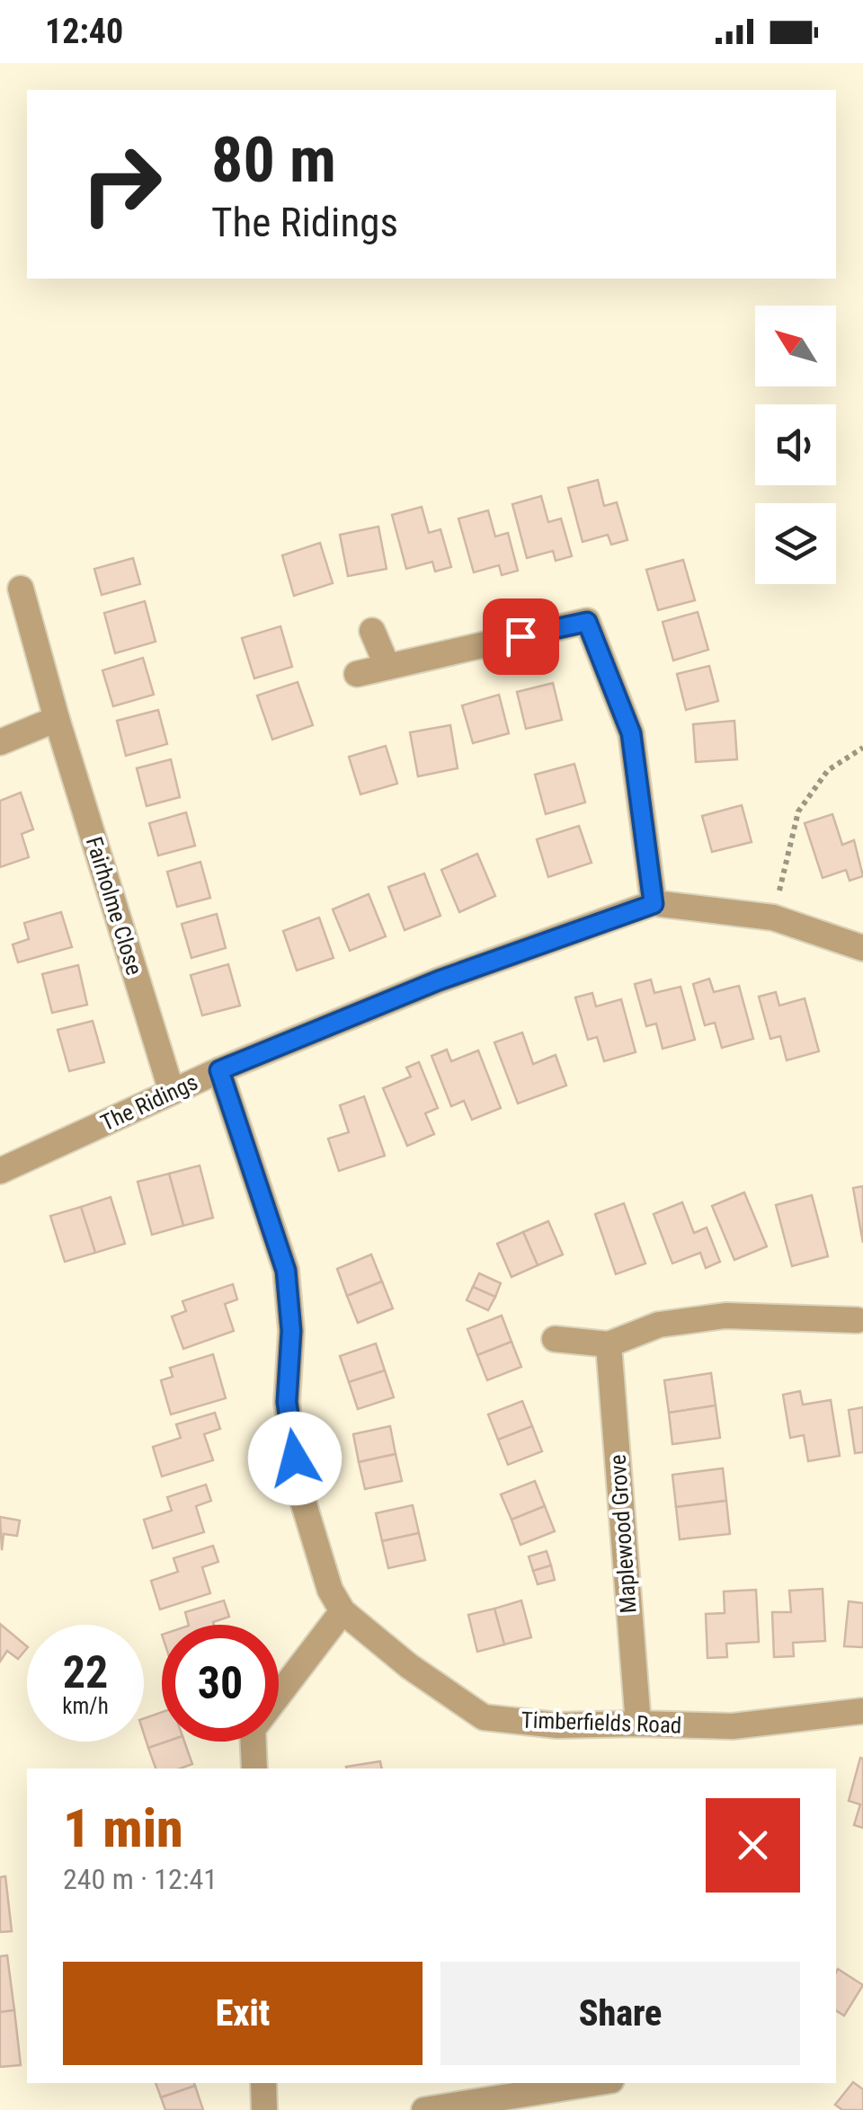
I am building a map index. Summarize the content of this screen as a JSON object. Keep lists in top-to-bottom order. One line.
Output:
{"streets":{"street":["Fairholme Close","The Ridings","Maplewood Grove","Timberfields Road"]},"crossings":[["Fairholme Close","The Ridings"],["The Ridings","Timberfields Road"],["Maplewood Grove","Timberfields Road"]],"north":"top left","page":{"status":"12:40","turn":["80 m","The Ridings"],"speed":"22 km/h","limit":"30","heading":["1 min","240 m · 12:41"],"buttons":["Exit","Share"]}}
